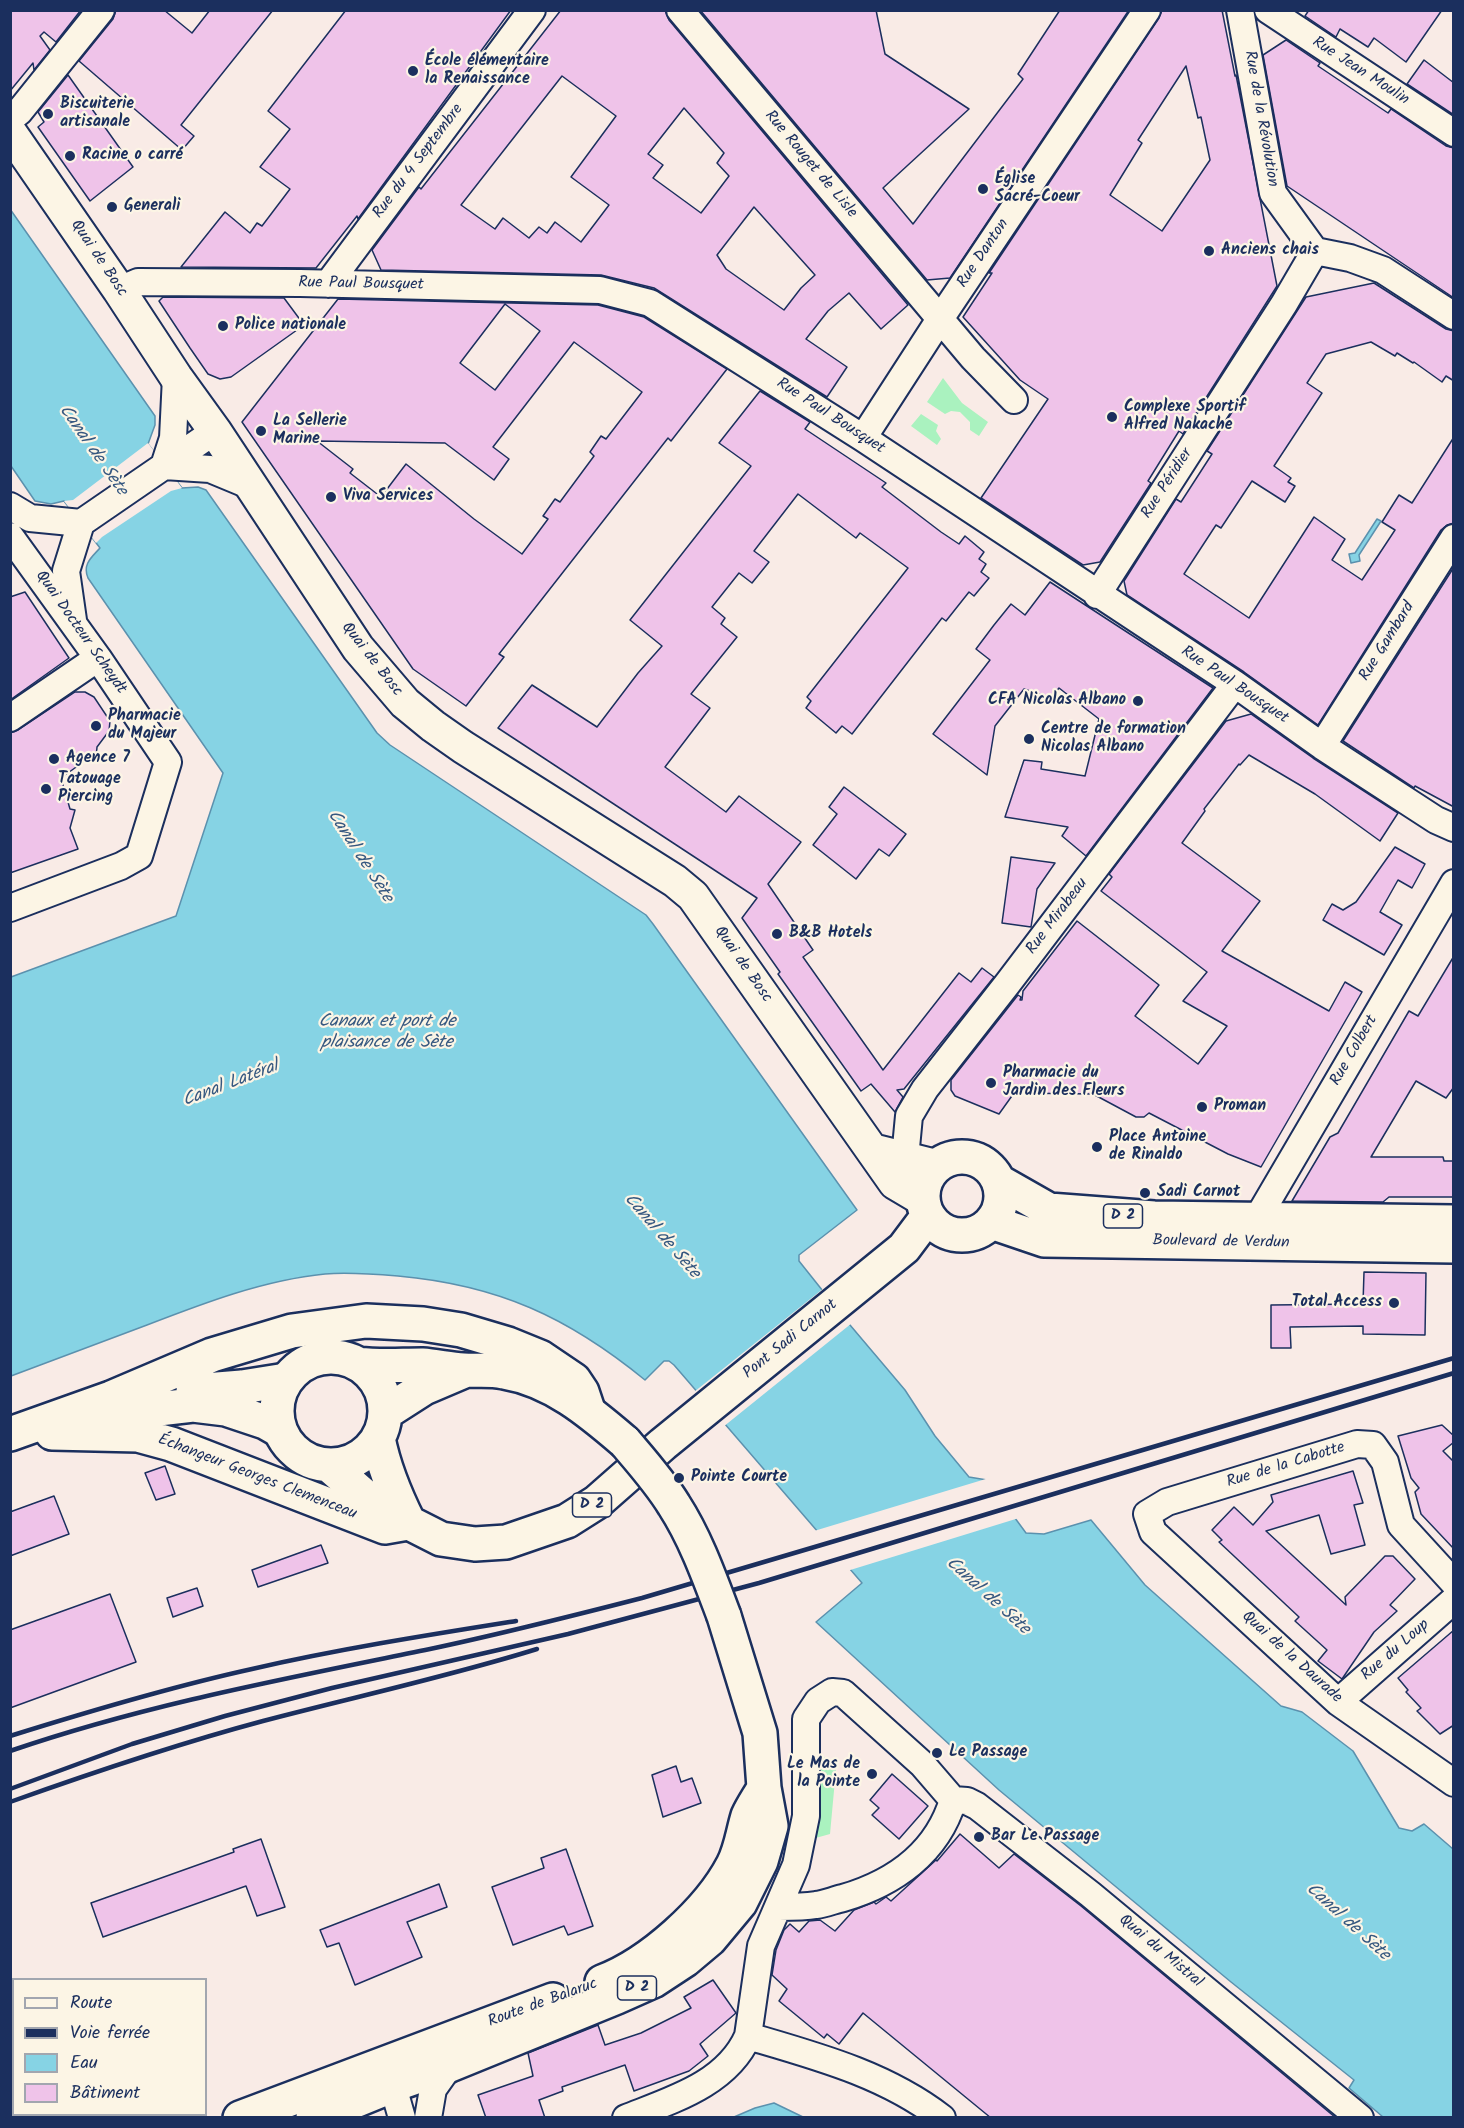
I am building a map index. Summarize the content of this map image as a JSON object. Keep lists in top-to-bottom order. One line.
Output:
{"streets":{"main road":["D 2","Boulevard de Verdun","Pont Sadi Carnot","Échangeur Georges Clemenceau","Route de Balaruc"],"street":["Rue Jean Moulin","Rue de la Révolution","Rue du 4 Septembre","Rue Rouget de Lisle","Rue Danton","Quai de Bosc","Rue Paul Bousquet","Rue Péridier","Quai Docteur Scheydt","Rue Gambard","Rue Mirabeau","Rue Colbert","Rue de la Cabotte","Rue du Loup","Quai de la Daurade","Quai du Mistral"]},"crossings":[["Rue de la Révolution","Rue Péridier"],["Rue du 4 Septembre","Rue Paul Bousquet"],["Rue Rouget de Lisle","Rue Danton"],["Rue Danton","Rue Paul Bousquet"],["Quai de Bosc","Rue Paul Bousquet"],["Quai de Bosc","Boulevard de Verdun"],["Quai de Bosc","Pont Sadi Carnot"],["Rue Paul Bousquet","Rue Péridier"],["Rue Paul Bousquet","Rue Gambard"],["Rue Paul Bousquet","Rue Mirabeau"],["Rue Colbert","Boulevard de Verdun"],["D 2","Échangeur Georges Clemenceau"],["D 2","Route de Balaruc"],["Boulevard de Verdun","Pont Sadi Carnot"],["Pont Sadi Carnot","Échangeur Georges Clemenceau"],["Rue de la Cabotte","Quai de la Daurade"],["Rue du Loup","Quai de la Daurade"]],"water":["Canal de Sète","Canaux et port de plaisance de Sète","Canal Latéral"],"places":["École élémentaire la Renaissance","Biscuiterie artisanale","Racine o carré","Église Sacré-Coeur","Generali","Anciens chais","Police nationale","Complexe Sportif Alfred Nakache","La Sellerie Marine","Viva Services","CFA Nicolas Albano","Pharmacie du Majeur","Centre de formation Nicolas Albano","Agence 7","Tatouage Piercing","B&B Hotels","Pharmacie du Jardin des Fleurs","Proman","Place Antoine de Rinaldo","Sadi Carnot","Total Access","Pointe Courte","Le Passage","Le Mas de la Pointe","Bar Le Passage"],"legend":["Route","Voie ferrée","Eau","Bâtiment"]}
